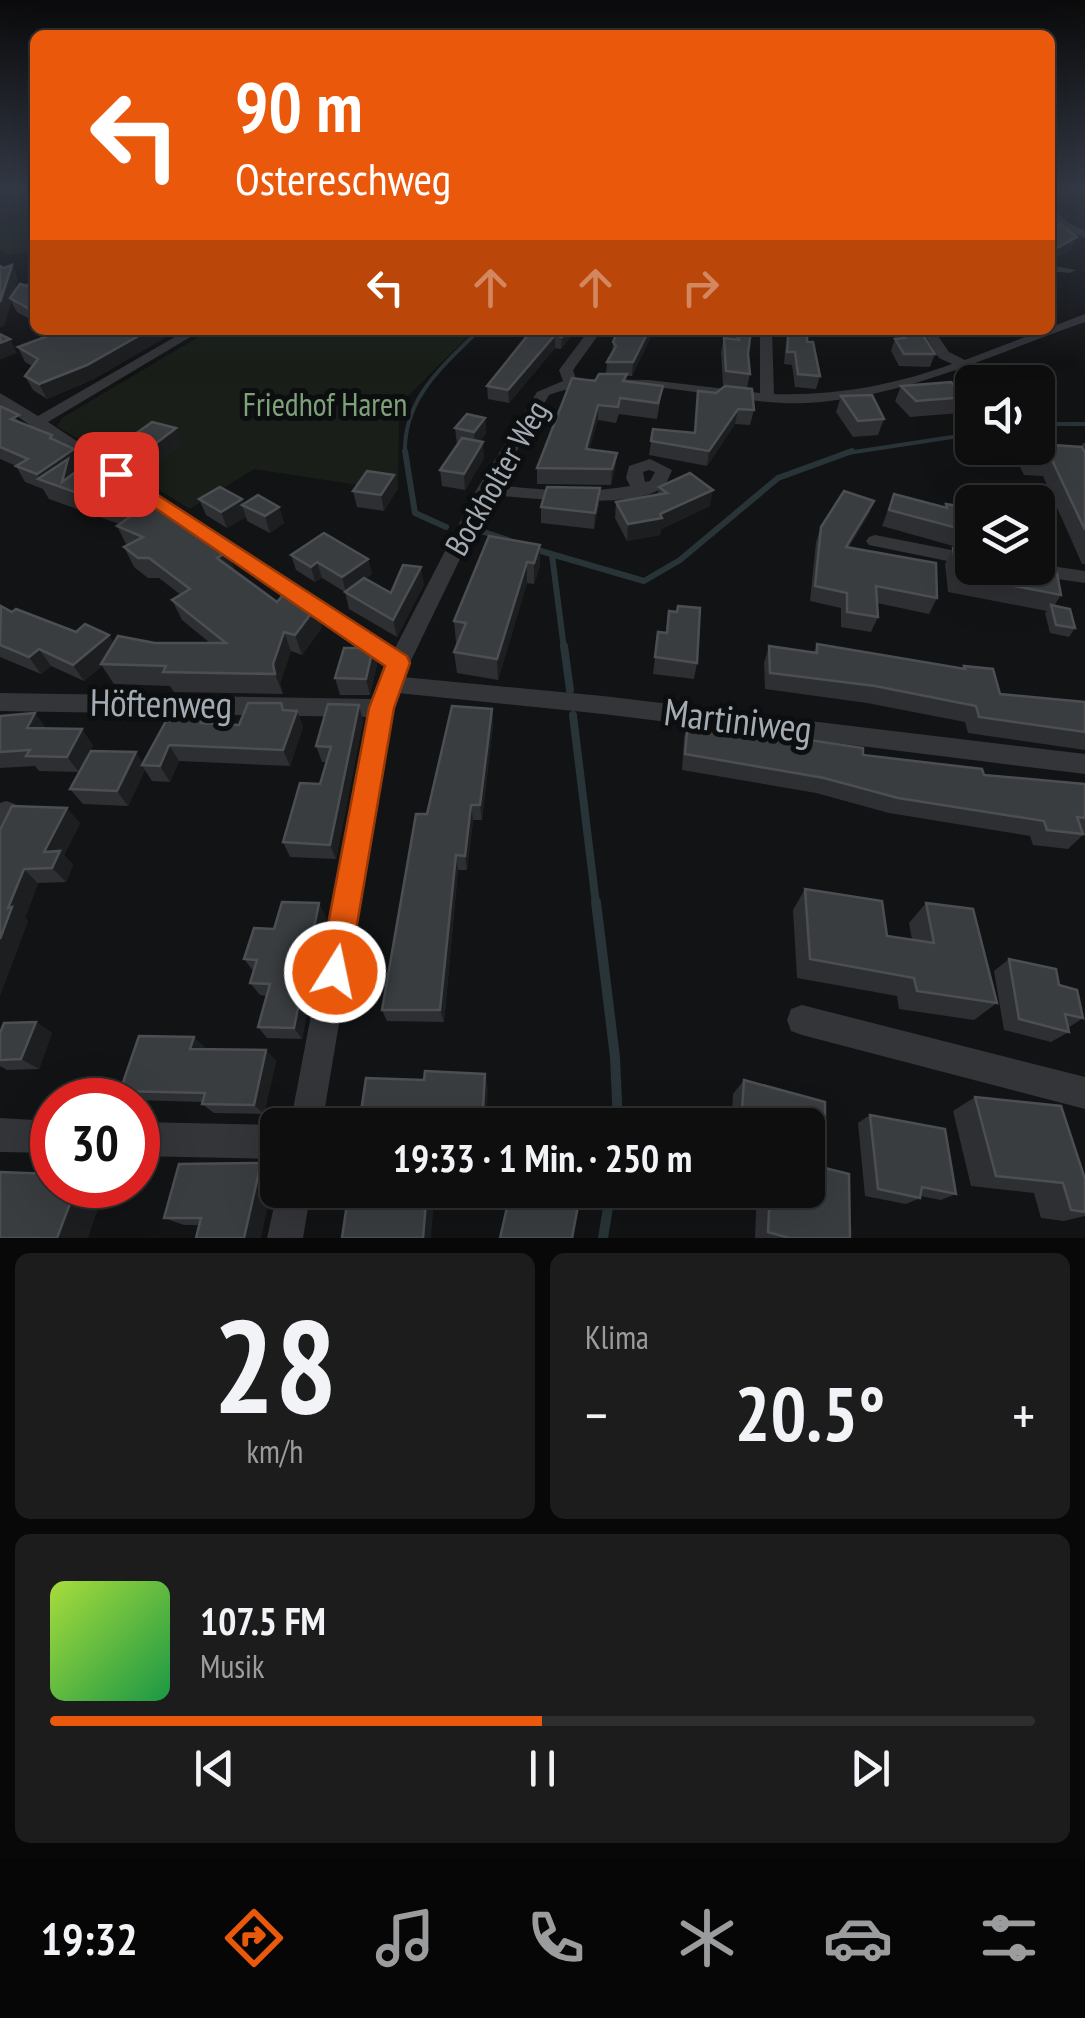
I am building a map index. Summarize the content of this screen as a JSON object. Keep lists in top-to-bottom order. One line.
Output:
{"streets":{"street":["Bockholter Weg","Höftenweg","Martiniweg"]},"crossings":[["Bockholter Weg","Höftenweg"],["Bockholter Weg","Martiniweg"],["Höftenweg","Martiniweg"]],"parks":["Friedhof Haren"],"page":{"turn":["90 m","Ostereschweg"],"limit":"30","trip":"19:33 · 1 Min. · 250 m","tile":[["28","km/h"],"Klima"],"heat":["−","20.5°","+"],"song":["107.5 FM","Musik"],"tabs":"19:32"}}
